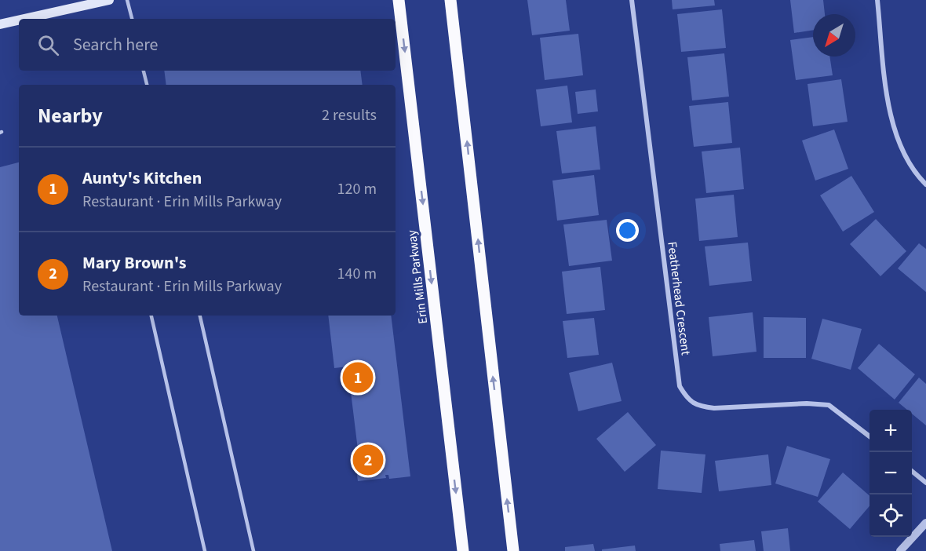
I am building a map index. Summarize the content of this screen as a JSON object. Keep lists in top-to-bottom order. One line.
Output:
{"streets":{"main road":["Erin Mills Parkway"],"street":["Featherhead Crescent"]},"north":"bottom left","page":{"search":"Search here","heading":["Nearby","2 results"],"list":[{"mark":"1","name":"Aunty's Kitchen","note":"Restaurant · Erin Mills Parkway","value":"120 m"},{"mark":"2","name":"Mary Brown's","note":"Restaurant · Erin Mills Parkway","value":"140 m"}],"pins":["1","2"],"map_buttons":["+","−"]}}
